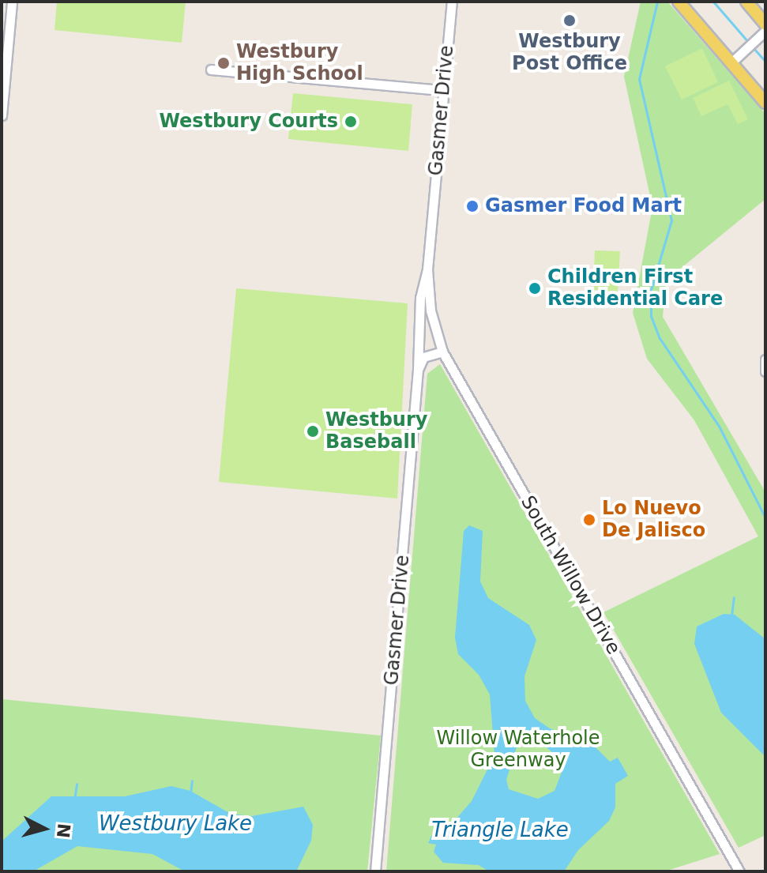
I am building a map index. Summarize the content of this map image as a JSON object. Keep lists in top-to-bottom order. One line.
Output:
{"streets":{"street":["Gasmer Drive","South Willow Drive"]},"crossings":[["Gasmer Drive","South Willow Drive"]],"water":["Westbury Lake","Triangle Lake"],"parks":["Willow Waterhole Greenway"],"places":["Westbury Post Office","Westbury High School","Westbury Courts","Gasmer Food Mart","Children First Residential Care","Westbury Baseball","Lo Nuevo De Jalisco"],"north":"right"}
